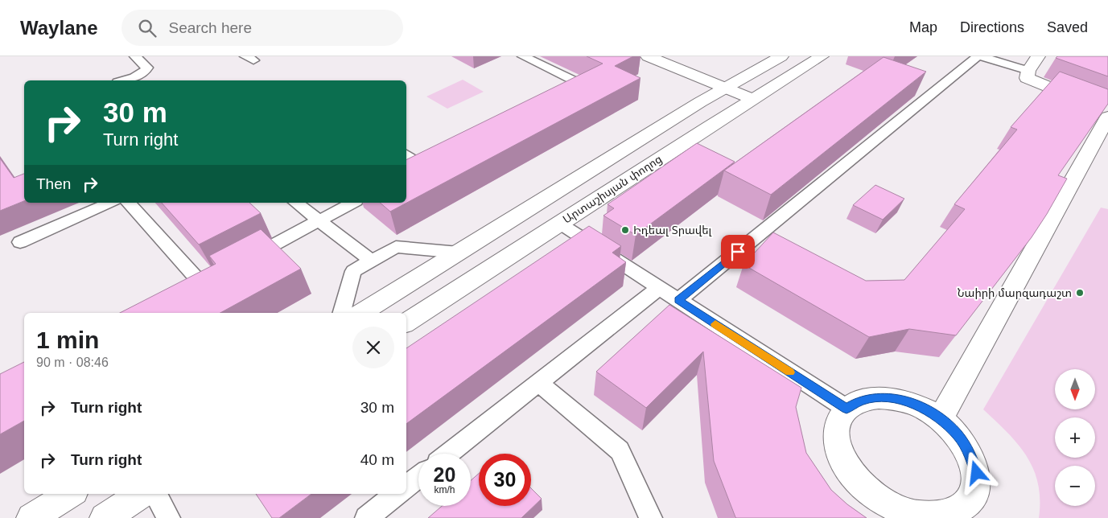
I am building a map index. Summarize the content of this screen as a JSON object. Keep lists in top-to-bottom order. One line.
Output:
{"streets":{"main road":["Արտաշիսյան փողոց"]},"places":["Իդեալ Տրավել","Նաիրի մարզադաշտ"],"north":"bottom","page":{"header":"Waylane","search":"Search here","nav":["Map","Directions","Saved"],"turn":["30 m","Turn right"],"then":"Then","heading":["1 min","90 m · 08:46"],"map_buttons":["+","−"],"list":[{"name":"Turn right","value":"30 m"},{"name":"Turn right","value":"40 m"}],"speed":"20 km/h","limit":"30"}}
